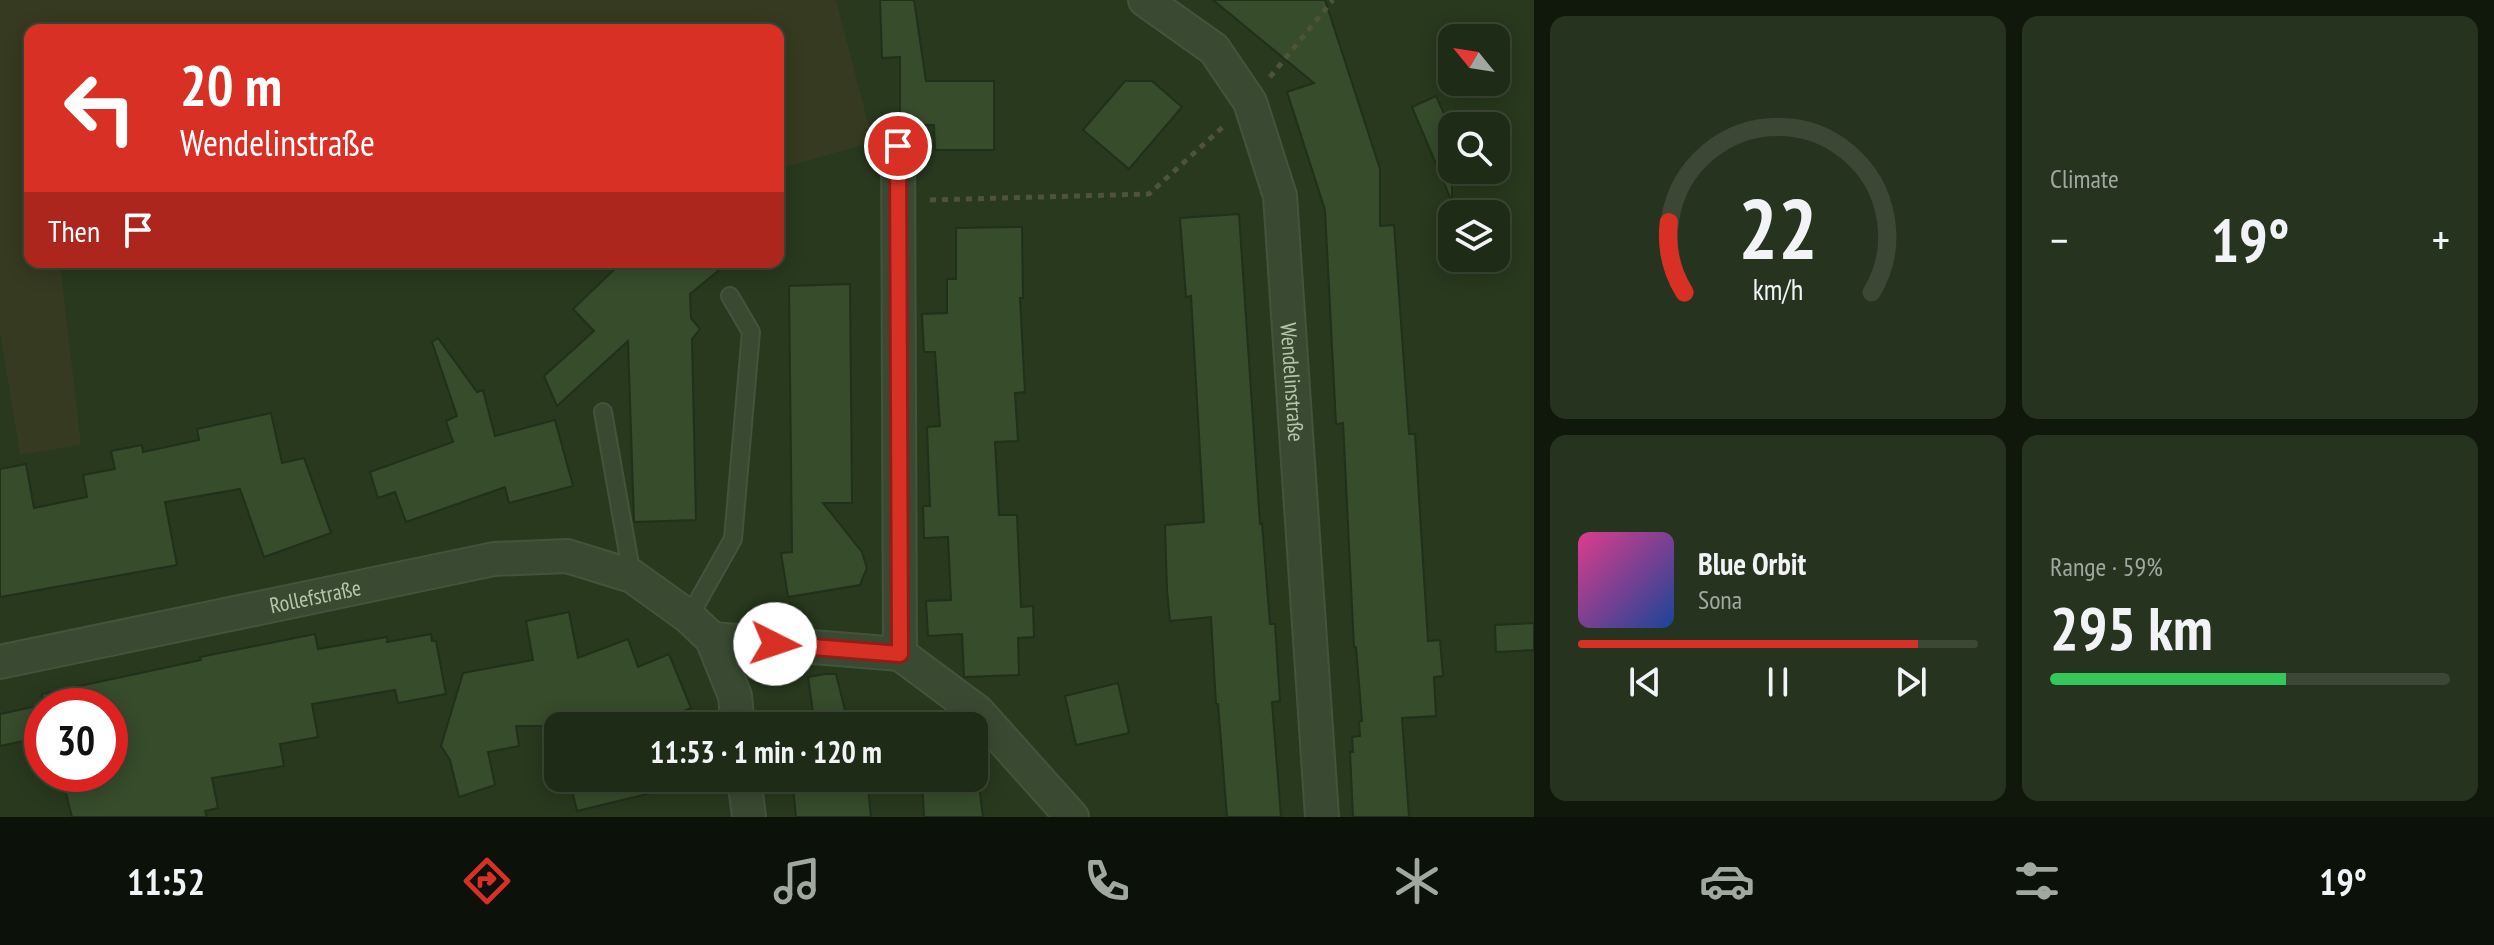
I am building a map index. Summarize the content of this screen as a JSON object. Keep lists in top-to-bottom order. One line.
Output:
{"streets":{"street":["Wendelinstraße","Rollefstraße"]},"north":"top left","page":{"tile":["Climate",["Range · 59%","295 km"]],"turn":["20 m","Wendelinstraße"],"then":"Then","heat":["−","19°","+"],"song":["Blue Orbit","Sona"],"limit":"30","trip":"11:53 · 1 min · 120 m","tabs":["11:52","19°"],"gauge":["22","km/h"]}}
